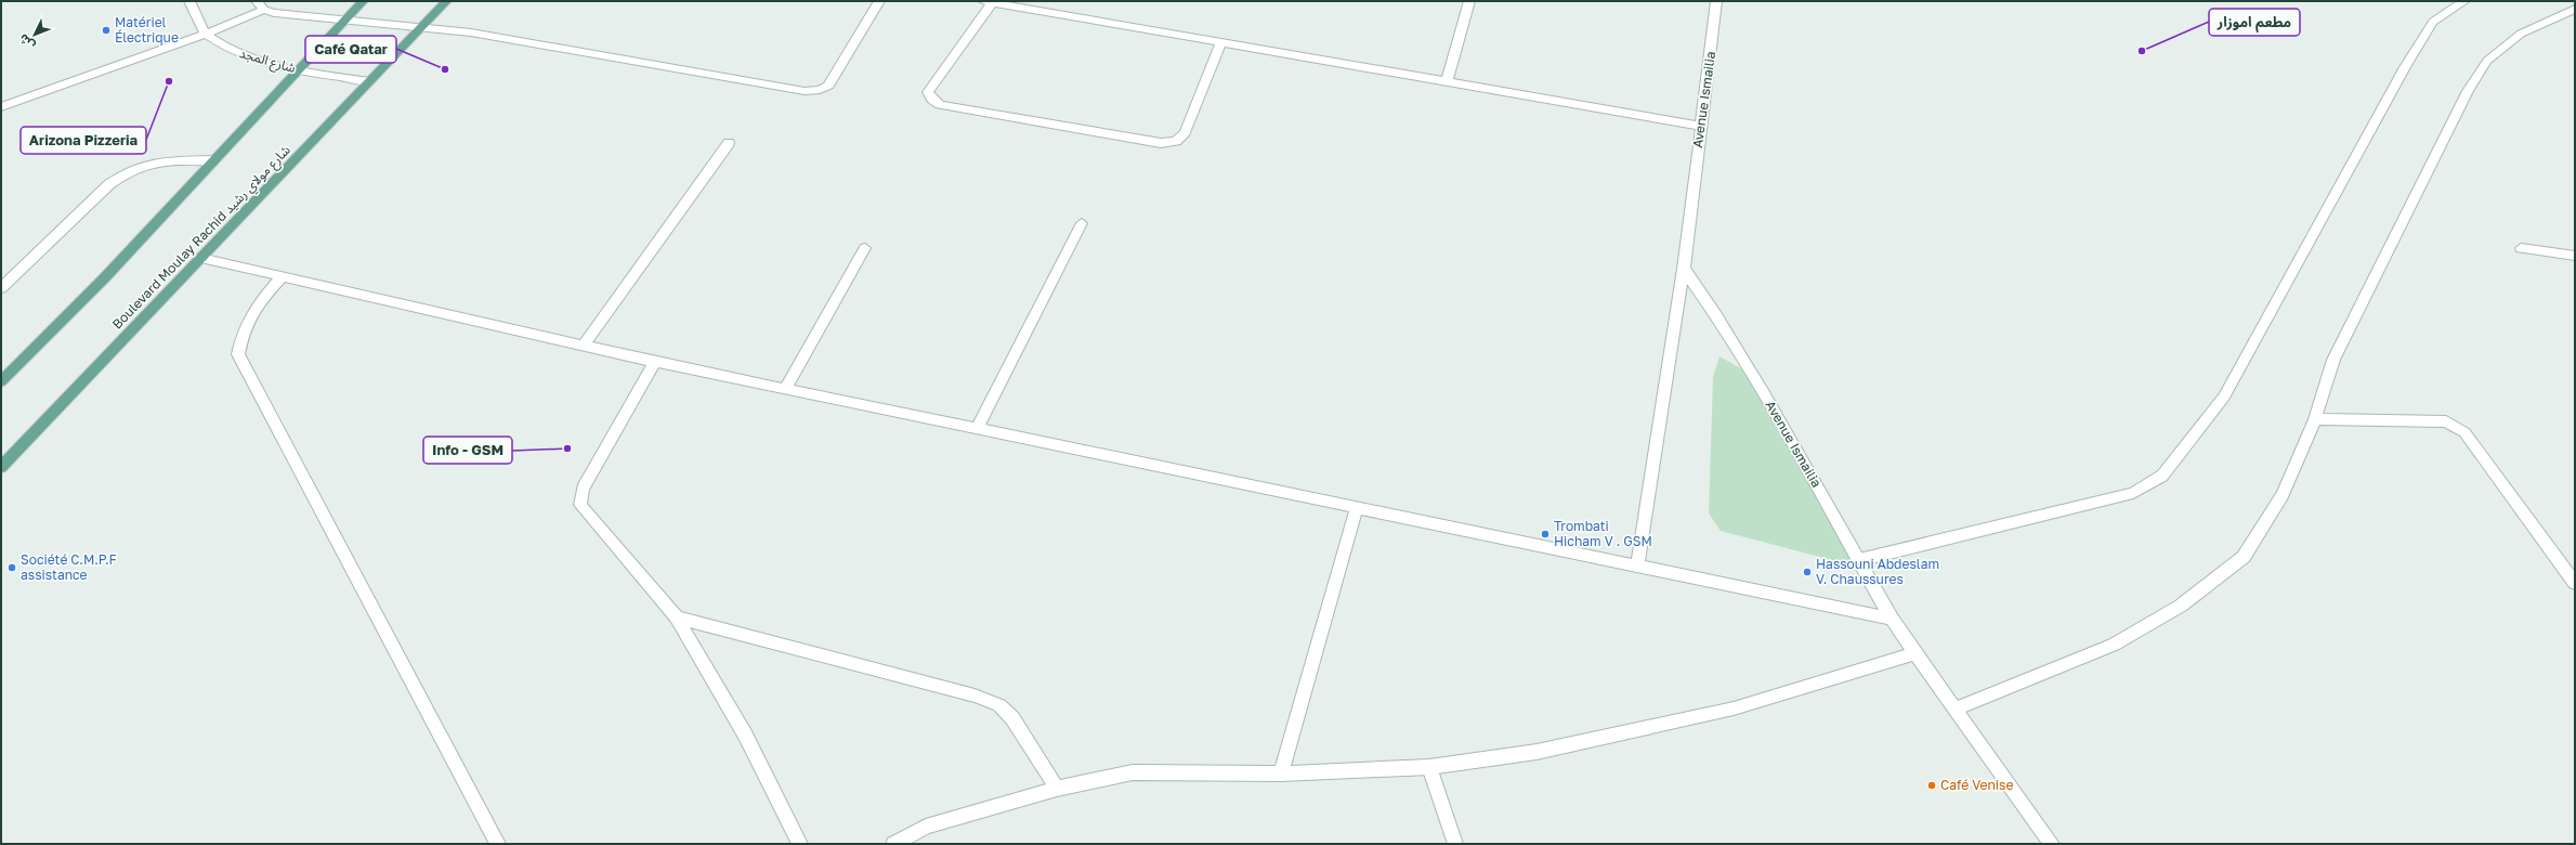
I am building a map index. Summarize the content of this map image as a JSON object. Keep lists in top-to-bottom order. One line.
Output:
{"streets":{"main road":["Boulevard Moulay Rachid شارع مولاي رشيد"],"street":["شارع المجد","Avenue Ismailia"]},"crossings":[["شارع المجد","Boulevard Moulay Rachid شارع مولاي رشيد"]],"places":["Matériel Électrique","مطعم اموزار","Café Qatar","Arizona Pizzeria","Info - GSM","Trombati Hicham V . GSM","Société C.M.P.F assistance","Hassouni Abdeslam V. Chaussures","Café Venise"],"north":"bottom left"}
